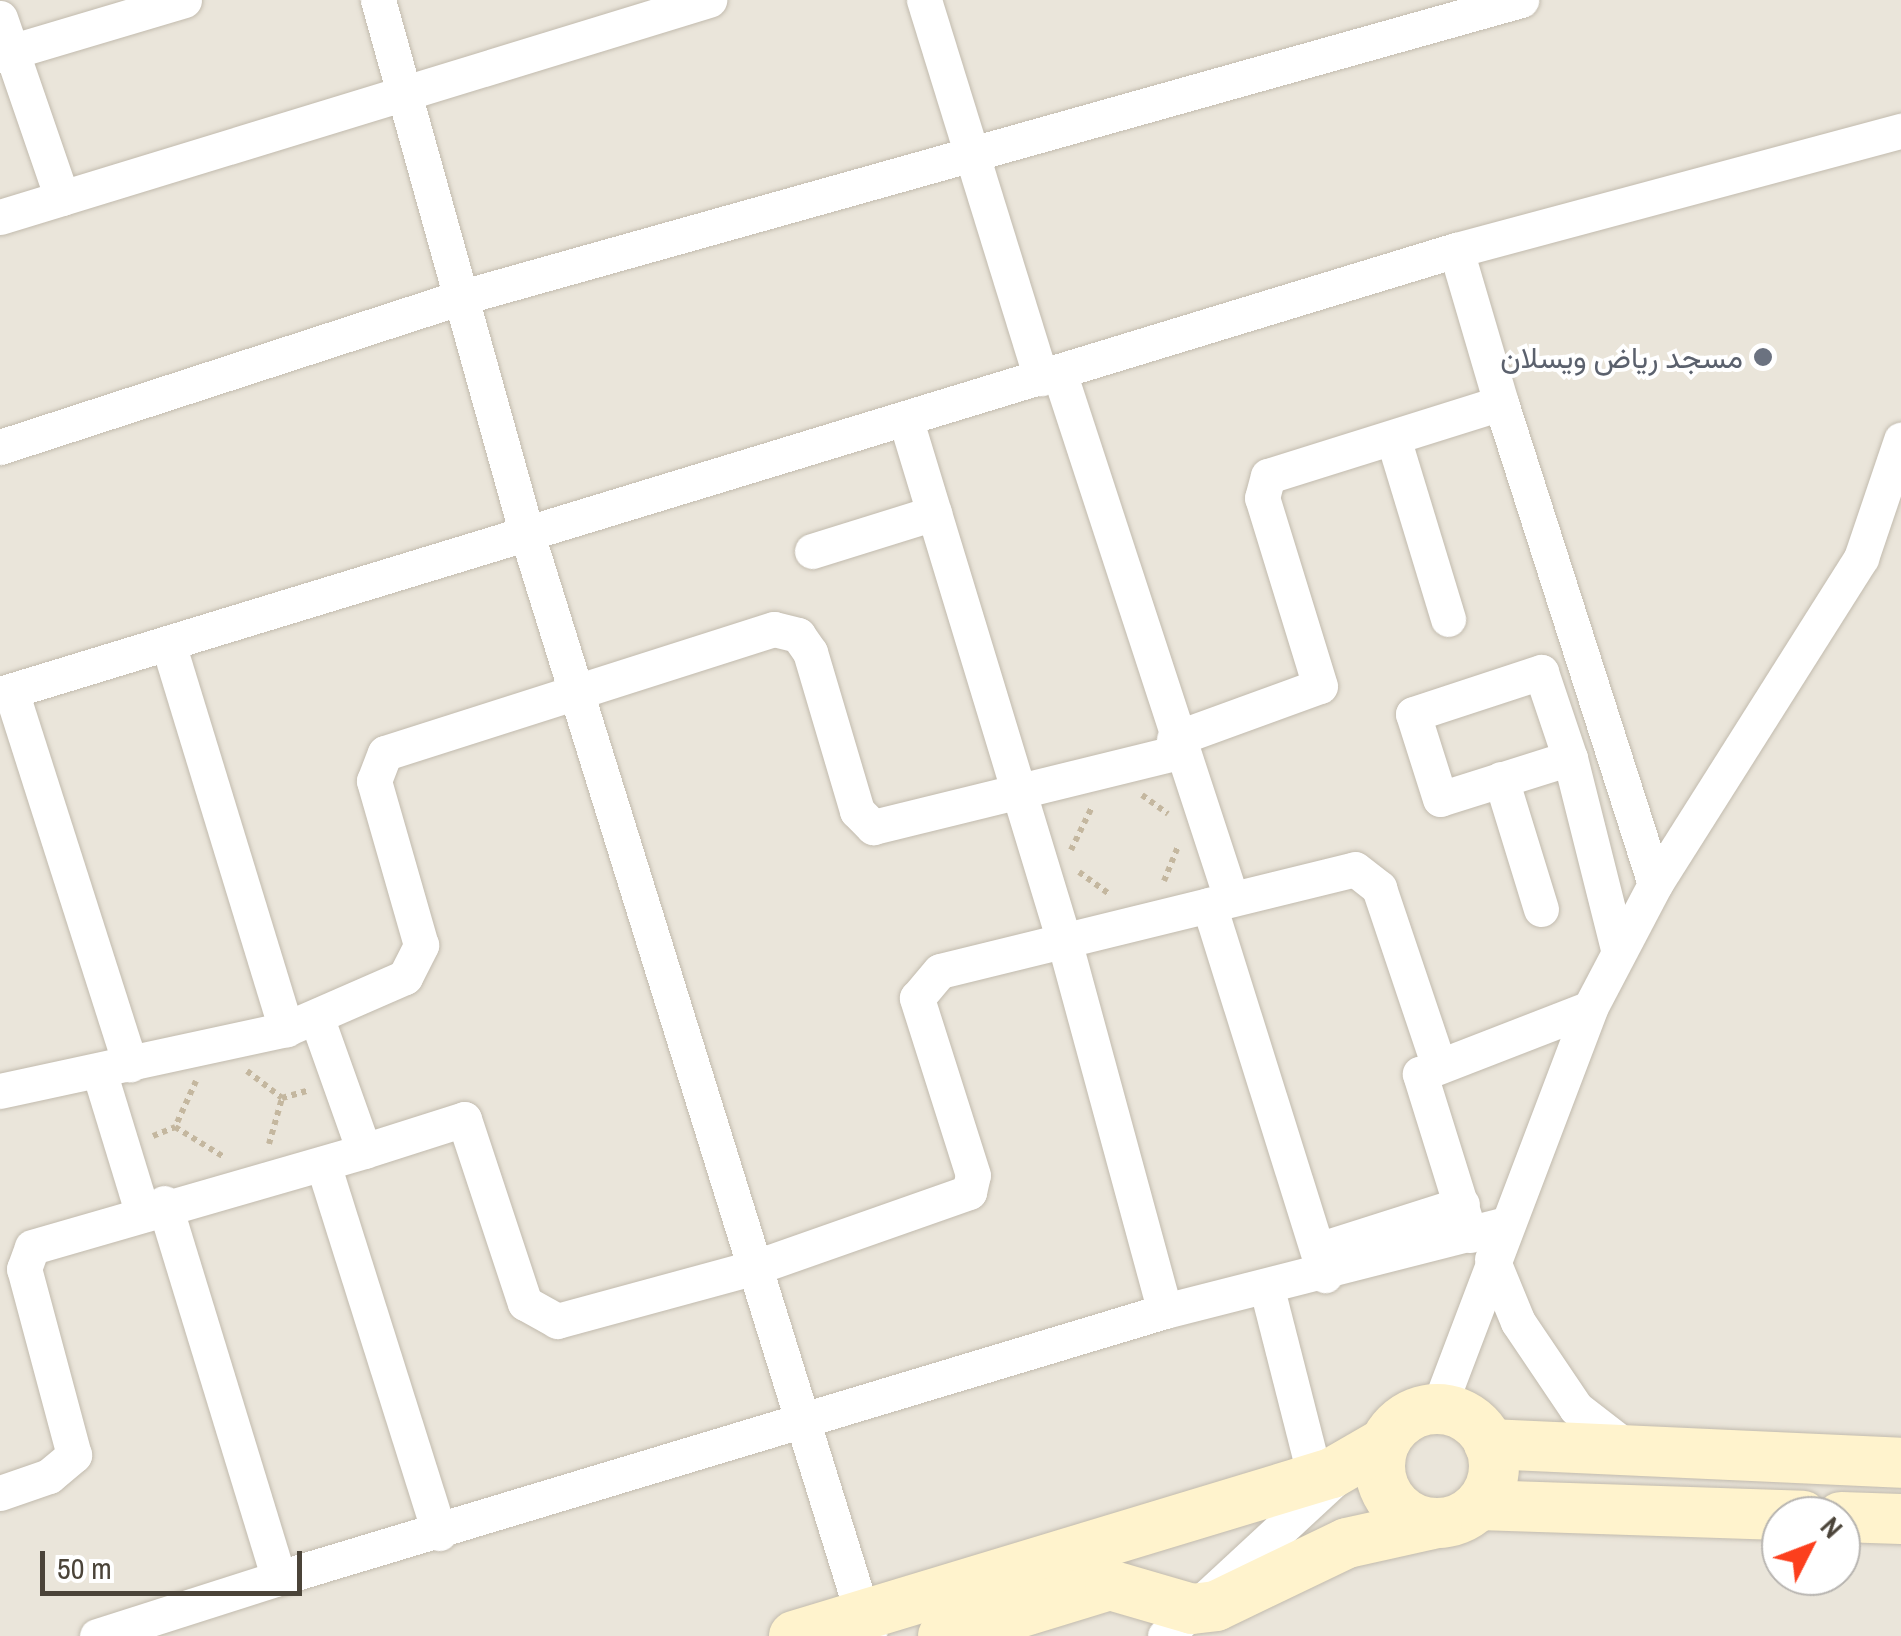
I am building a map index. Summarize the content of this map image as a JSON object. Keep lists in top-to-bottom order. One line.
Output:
{"places":["مسجد رياض ويسلان"],"scale_bar":"50 m","north":"top right"}
